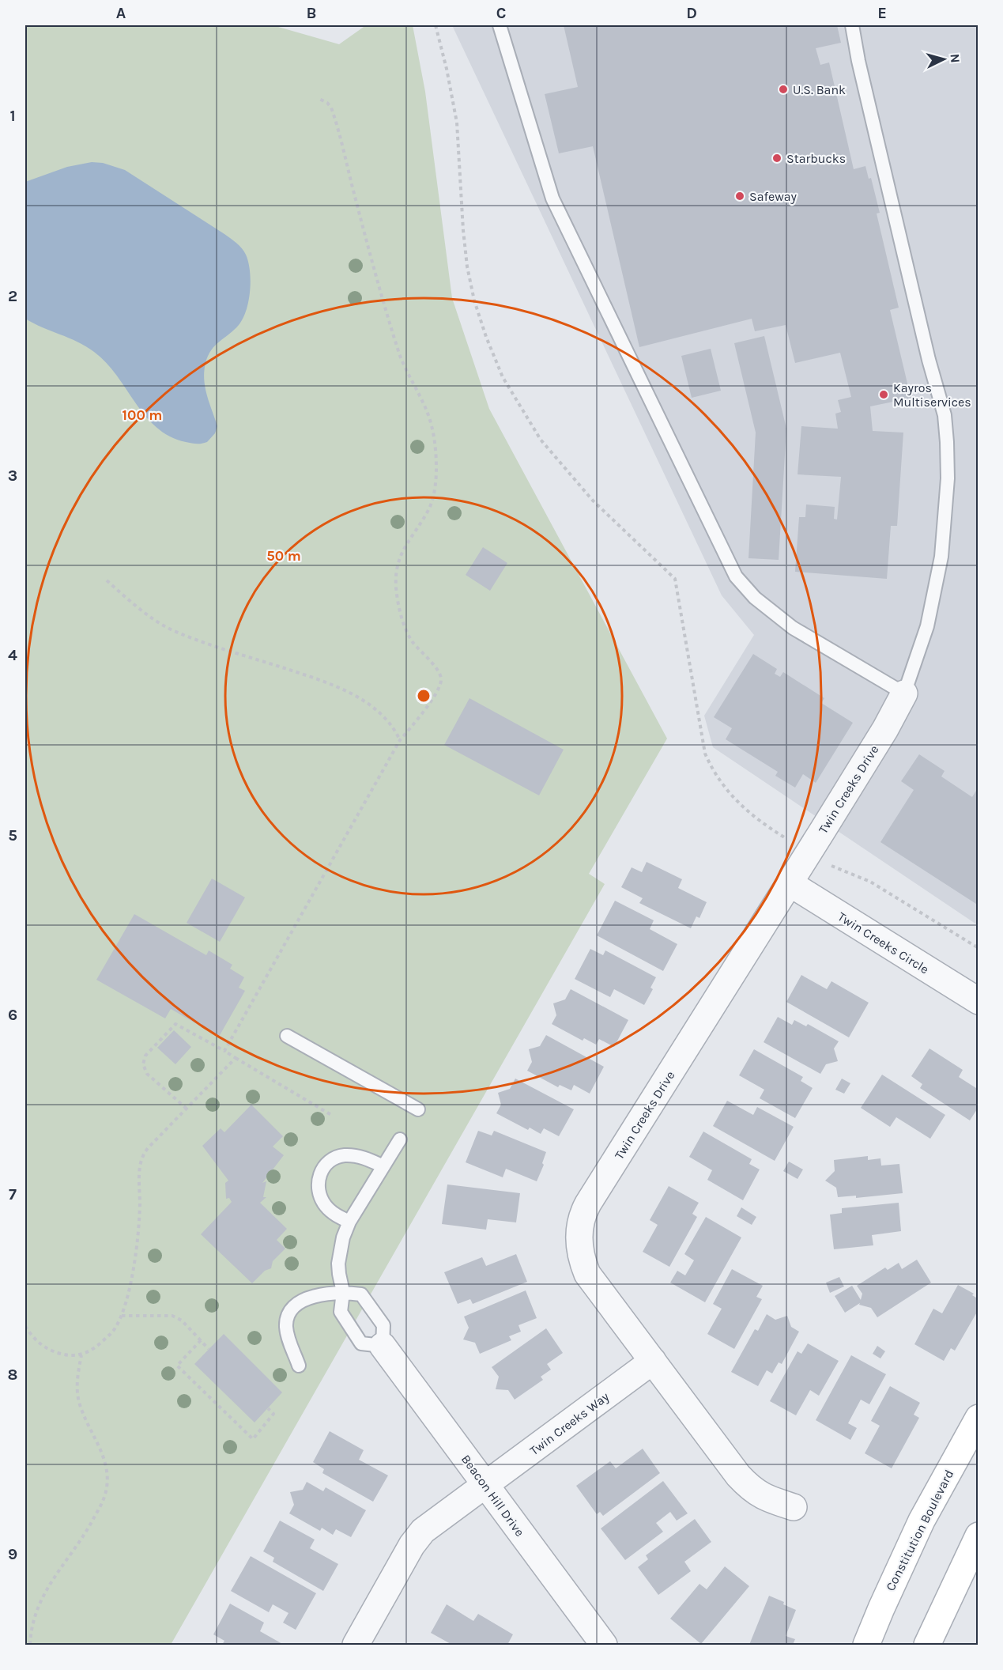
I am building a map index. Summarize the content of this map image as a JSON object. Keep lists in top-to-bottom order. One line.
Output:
{"streets":{"main road":["Constitution Boulevard"],"street":["Twin Creeks Drive","Twin Creeks Circle","Twin Creeks Way","Beacon Hill Drive"]},"crossings":[["Twin Creeks Drive","Twin Creeks Circle"],["Twin Creeks Drive","Twin Creeks Way"],["Twin Creeks Way","Beacon Hill Drive"]],"places":["U.S. Bank","Starbucks","Safeway","Kayros Multiservices"],"north":"right","grid":{"columns":["A","B","C","D","E"],"rows":["1","2","3","4","5","6","7","8","9"]},"rings":["100 m","50 m"]}
